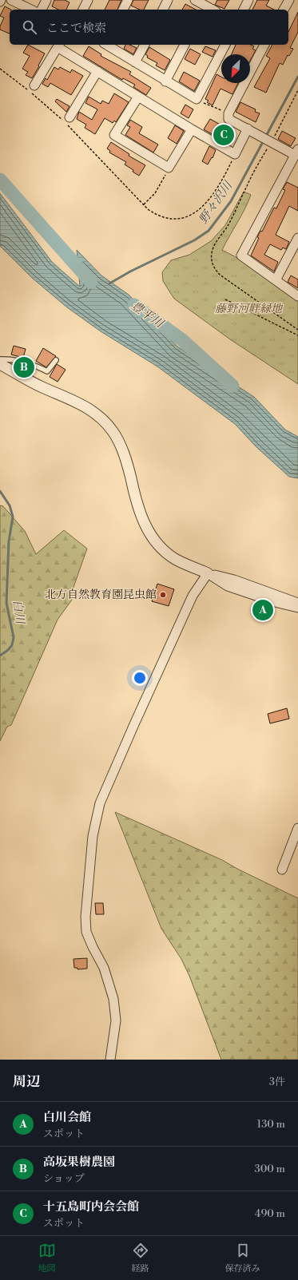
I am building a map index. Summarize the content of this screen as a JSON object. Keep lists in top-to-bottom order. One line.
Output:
{"water":["野々沢川","豊平川","白川"],"parks":["藤野河畔緑地"],"places":["北方自然教育園昆虫館"],"north":"bottom left","page":{"search":"ここで検索","pins":["C","B","A"],"heading":["周辺","3件"],"list":[{"mark":"A","name":"白川会館","note":"スポット","value":"130 m"},{"mark":"B","name":"高坂果樹農園","note":"ショップ","value":"300 m"},{"mark":"C","name":"十五島町内会会館","note":"スポット","value":"490 m"}],"nav":["地図","経路","保存済み"]}}
